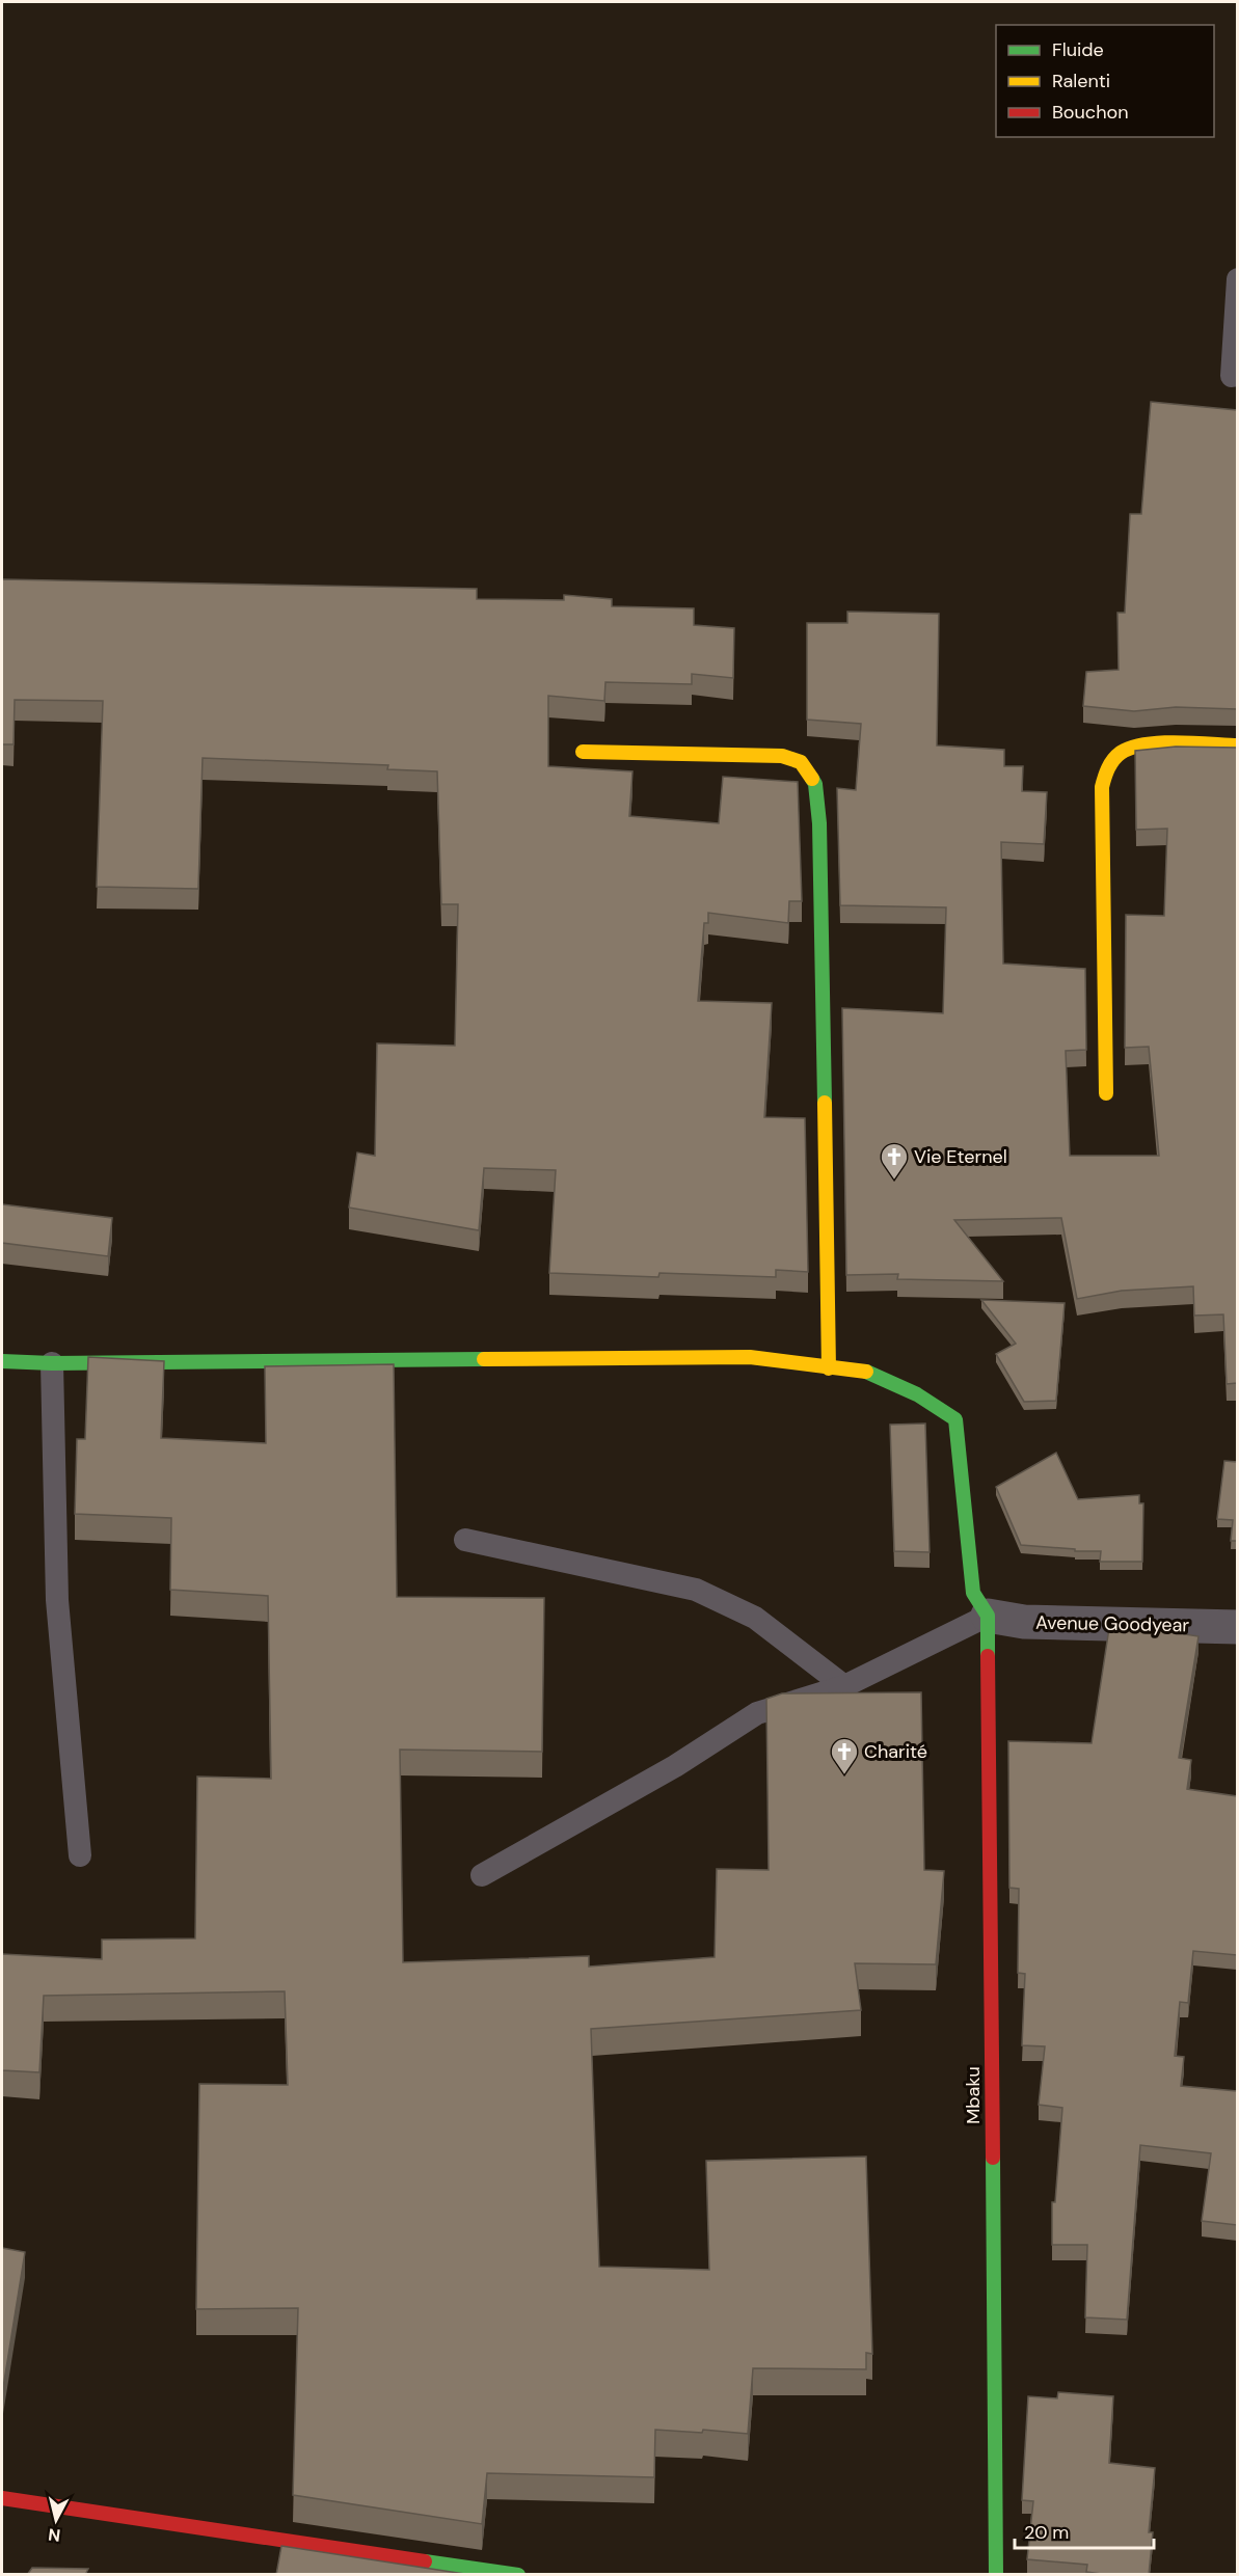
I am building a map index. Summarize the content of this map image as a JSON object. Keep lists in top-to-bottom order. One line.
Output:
{"streets":{"street":["Avenue Goodyear","Mbaku"]},"crossings":[["Avenue Goodyear","Mbaku"]],"places":{"church":["Vie Eternel","Charité"]},"legend":["Fluide","Ralenti","Bouchon"],"scale_bar":"20 m","north":"bottom"}
